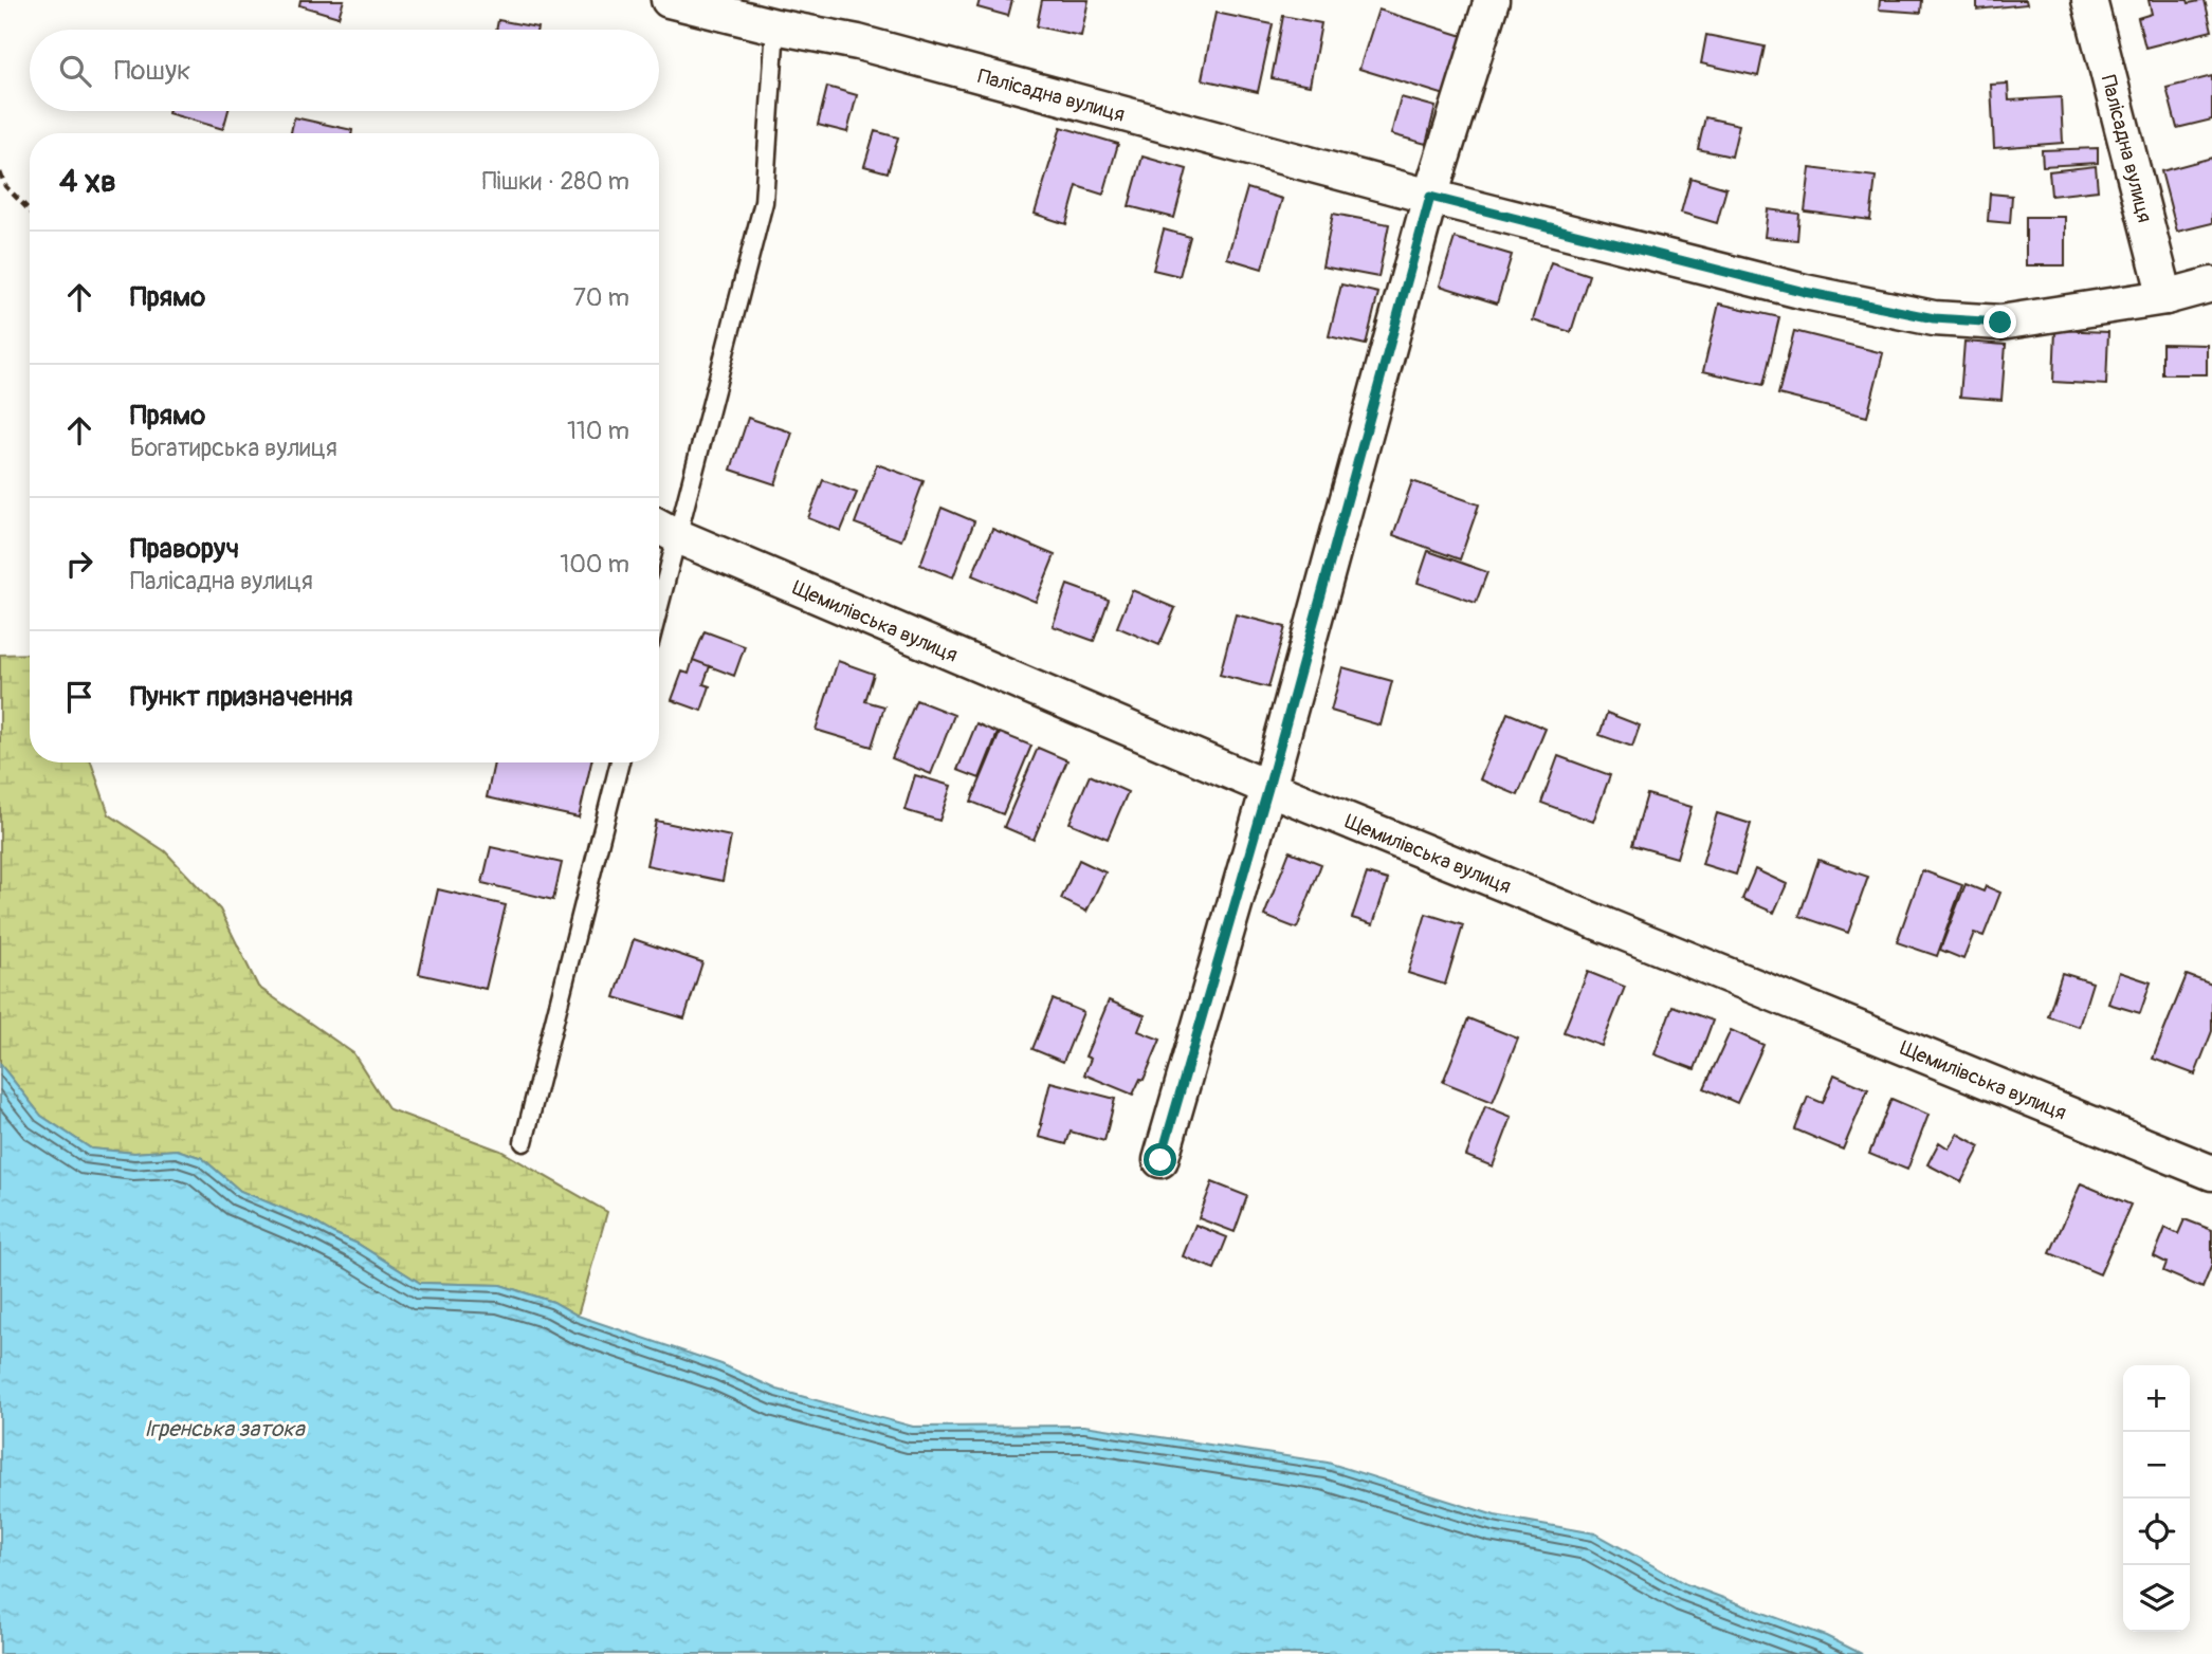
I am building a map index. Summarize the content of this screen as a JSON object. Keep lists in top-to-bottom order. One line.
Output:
{"streets":{"street":["Палісадна вулиця","Щемилівська вулиця"]},"water":["Ігренська затока"],"page":{"search":"Пошук","heading":["4 хв","Пішки · 280 m"],"list":[["Прямо","70 m"],["Прямо","Богатирська вулиця","110 m"],["Праворуч","Палісадна вулиця","100 m"],"Пункт призначення"],"map_buttons":["+","−"]}}
